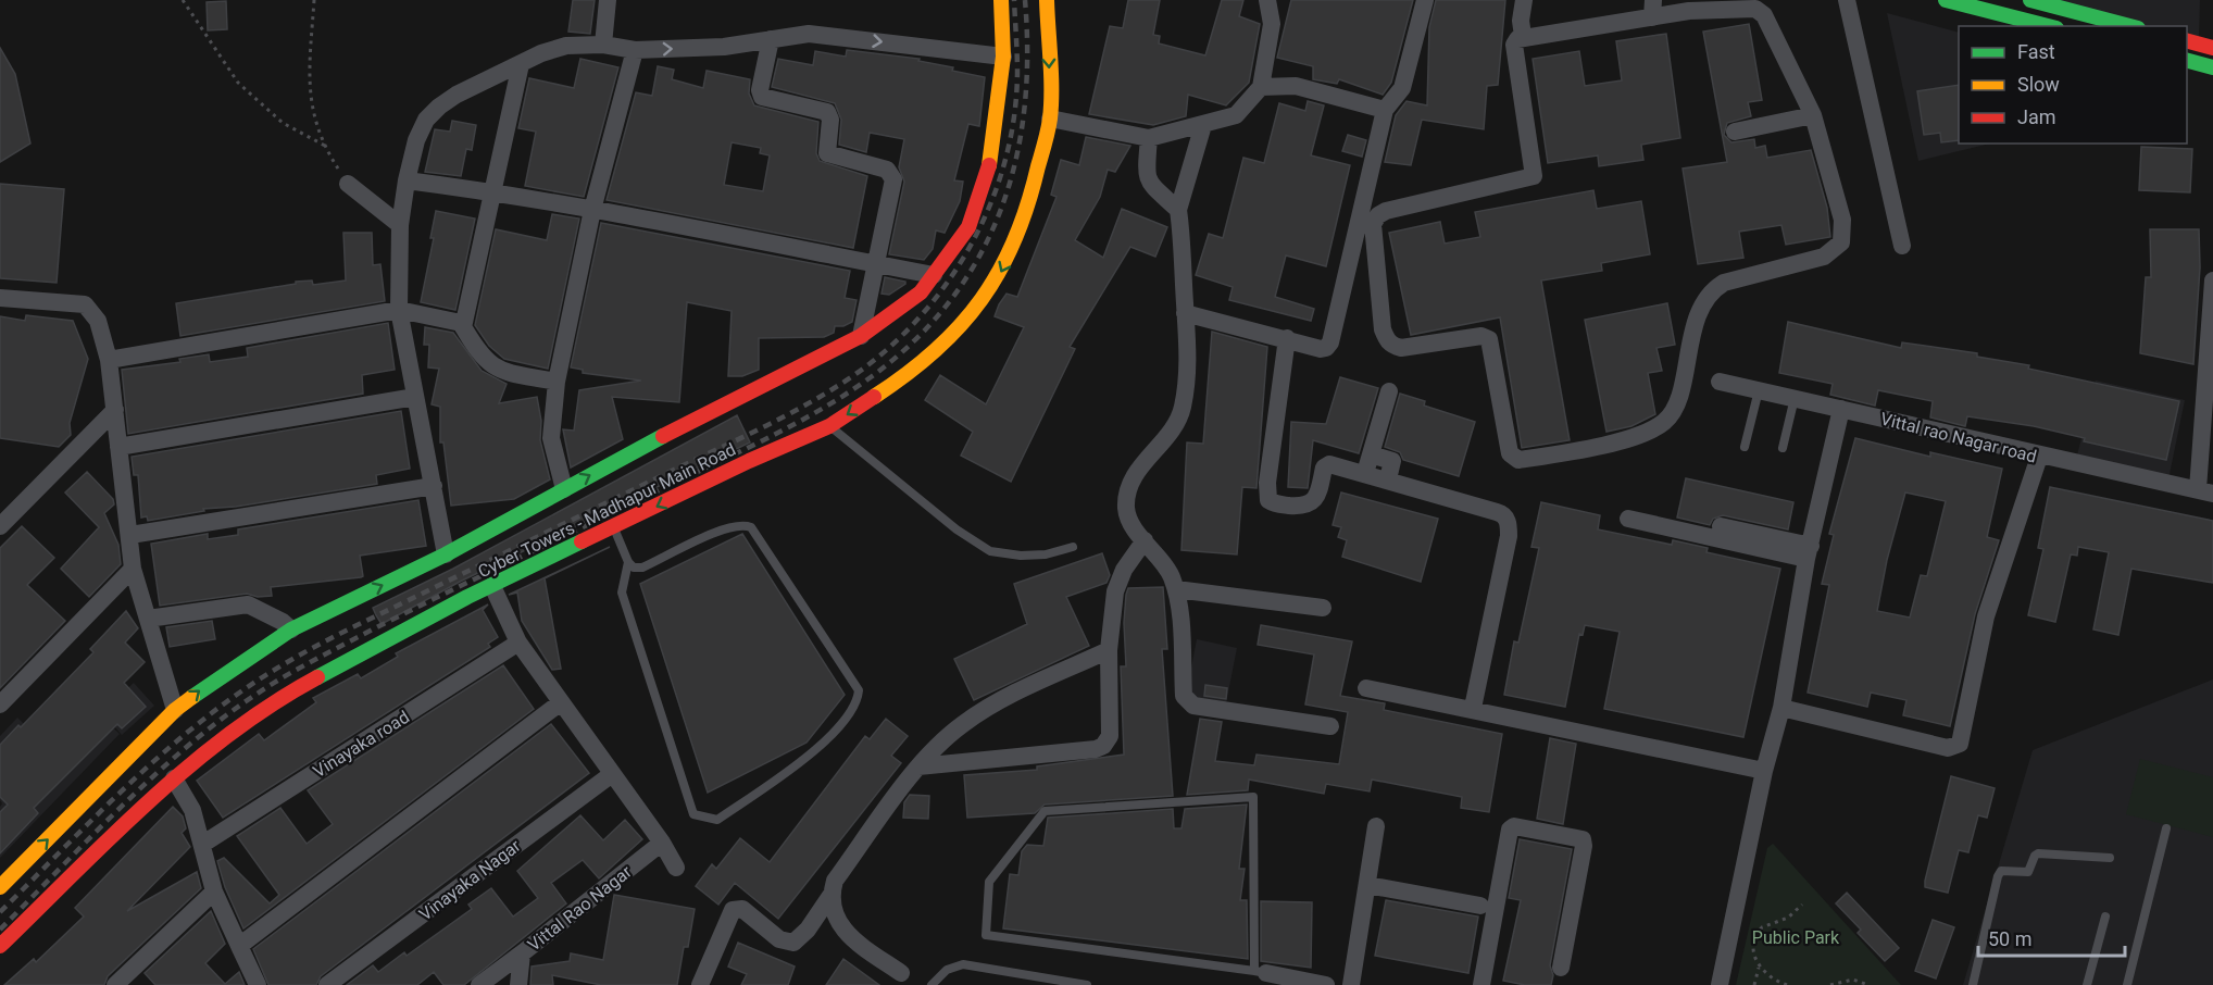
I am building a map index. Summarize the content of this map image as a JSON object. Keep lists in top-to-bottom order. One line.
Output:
{"streets":{"main road":["Cyber Towers - Madhapur Main Road"],"street":["Vittal rao Nagar road","Vinayaka road","Vinayaka Nagar","Vittal Rao Nagar"]},"parks":["Public Park"],"legend":["Fast","Slow","Jam"],"scale_bar":"50 m"}
